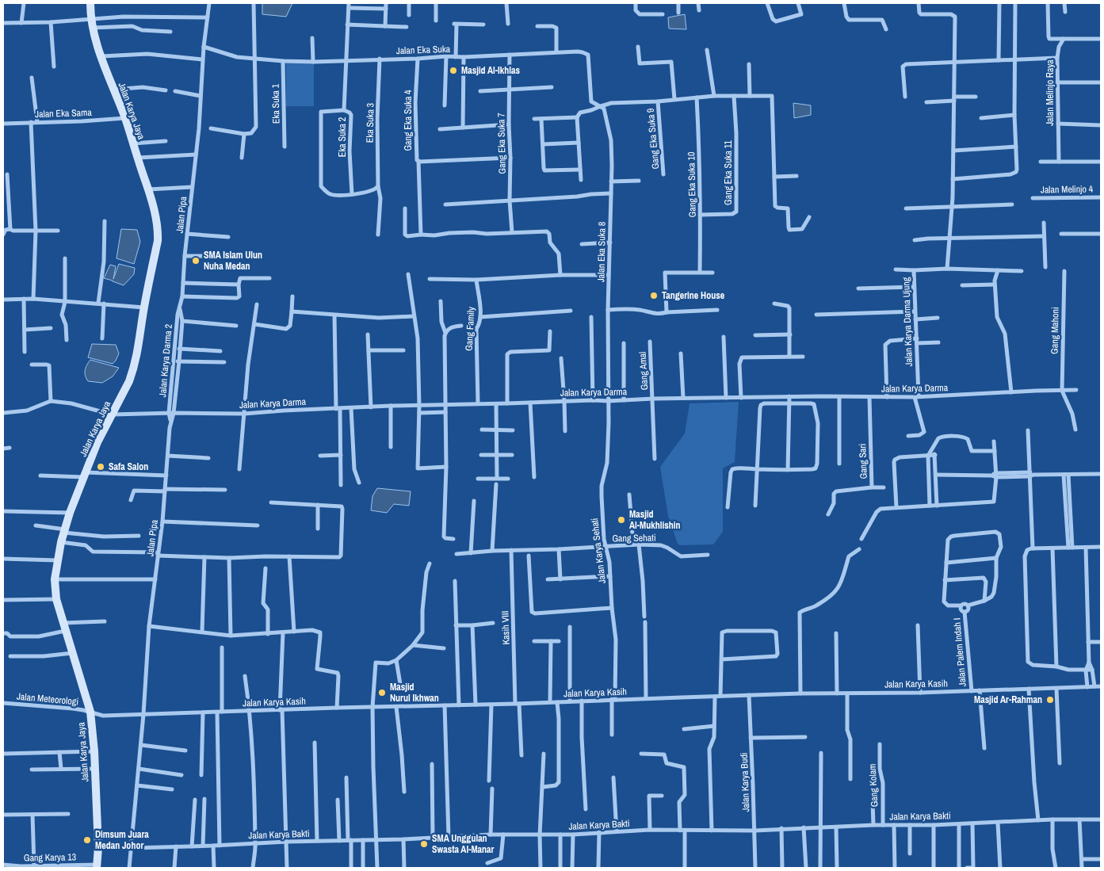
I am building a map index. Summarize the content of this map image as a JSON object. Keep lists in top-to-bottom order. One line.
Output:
{"streets":{"main road":["Jalan Karya Jaya"],"street":["Jalan Eka Suka","Jalan Melinjo Raya","Eka Suka 1","Jalan Eka Sama","Gang Eka Suka 4","Eka Suka 3","Eka Suka 2","Gang Eka Suka 9","Gang Eka Suka 7","Gang Eka Suka 11","Gang Eka Suka 10","Jalan Melinjo 4","Jalan Pipa","Jalan Eka Suka 8","Jalan Karya Darma Ujung","Gang Family","Gang Mahoni","Jalan Karya Darma 2","Gang Amal","Jalan Karya Darma","Gang Sari","Gang Sehati","Jalan Karya Sehati","Kasih VIII","Jalan Palem Indah I","Jalan Karya Kasih","Jalan Meteorologi","Jalan Karya Budi","Gang Kolam","Jalan Karya Bakti","Gang Karya 13"]},"crossings":[["Jalan Eka Suka","Eka Suka 1"],["Jalan Eka Suka","Gang Eka Suka 4"],["Jalan Eka Suka","Eka Suka 3"],["Jalan Eka Suka","Eka Suka 2"],["Jalan Eka Suka","Gang Eka Suka 7"],["Jalan Eka Suka","Jalan Pipa"],["Jalan Eka Suka","Jalan Eka Suka 8"],["Jalan Karya Jaya","Jalan Eka Sama"],["Jalan Karya Jaya","Jalan Karya Darma"],["Jalan Karya Jaya","Jalan Karya Kasih"],["Jalan Karya Jaya","Jalan Meteorologi"],["Jalan Karya Jaya","Jalan Karya Bakti"],["Jalan Karya Jaya","Gang Karya 13"],["Gang Eka Suka 4","Gang Eka Suka 7"],["Gang Eka Suka 11","Gang Eka Suka 10"],["Jalan Pipa","Jalan Karya Darma 2"],["Jalan Pipa","Jalan Karya Darma"],["Jalan Pipa","Jalan Karya Kasih"],["Jalan Pipa","Jalan Karya Bakti"],["Jalan Eka Suka 8","Jalan Karya Darma"],["Jalan Eka Suka 8","Jalan Karya Sehati"],["Jalan Karya Darma Ujung","Jalan Karya Darma"],["Gang Family","Jalan Karya Darma"],["Gang Mahoni","Jalan Karya Darma"],["Jalan Karya Darma 2","Jalan Karya Darma"],["Gang Amal","Jalan Karya Darma"],["Jalan Karya Darma","Gang Sari"],["Jalan Karya Darma","Jalan Karya Sehati"],["Gang Sehati","Jalan Karya Sehati"],["Gang Sehati","Kasih VIII"],["Jalan Karya Sehati","Jalan Karya Kasih"],["Kasih VIII","Jalan Karya Kasih"],["Jalan Palem Indah I","Jalan Karya Kasih"],["Jalan Karya Kasih","Jalan Meteorologi"],["Jalan Karya Kasih","Jalan Karya Budi"],["Jalan Karya Budi","Jalan Karya Bakti"],["Gang Kolam","Jalan Karya Bakti"]],"places":["Masjid Al-Ikhlas","SMA Islam Ulun Nuha Medan","Tangerine House","Safa Salon","Masjid Al-Mukhlishin","Masjid Nurul Ikhwan","Masjid Ar-Rahman","Dimsum Juara Medan Johor","SMA Unggulan Swasta Al-Manar"]}
